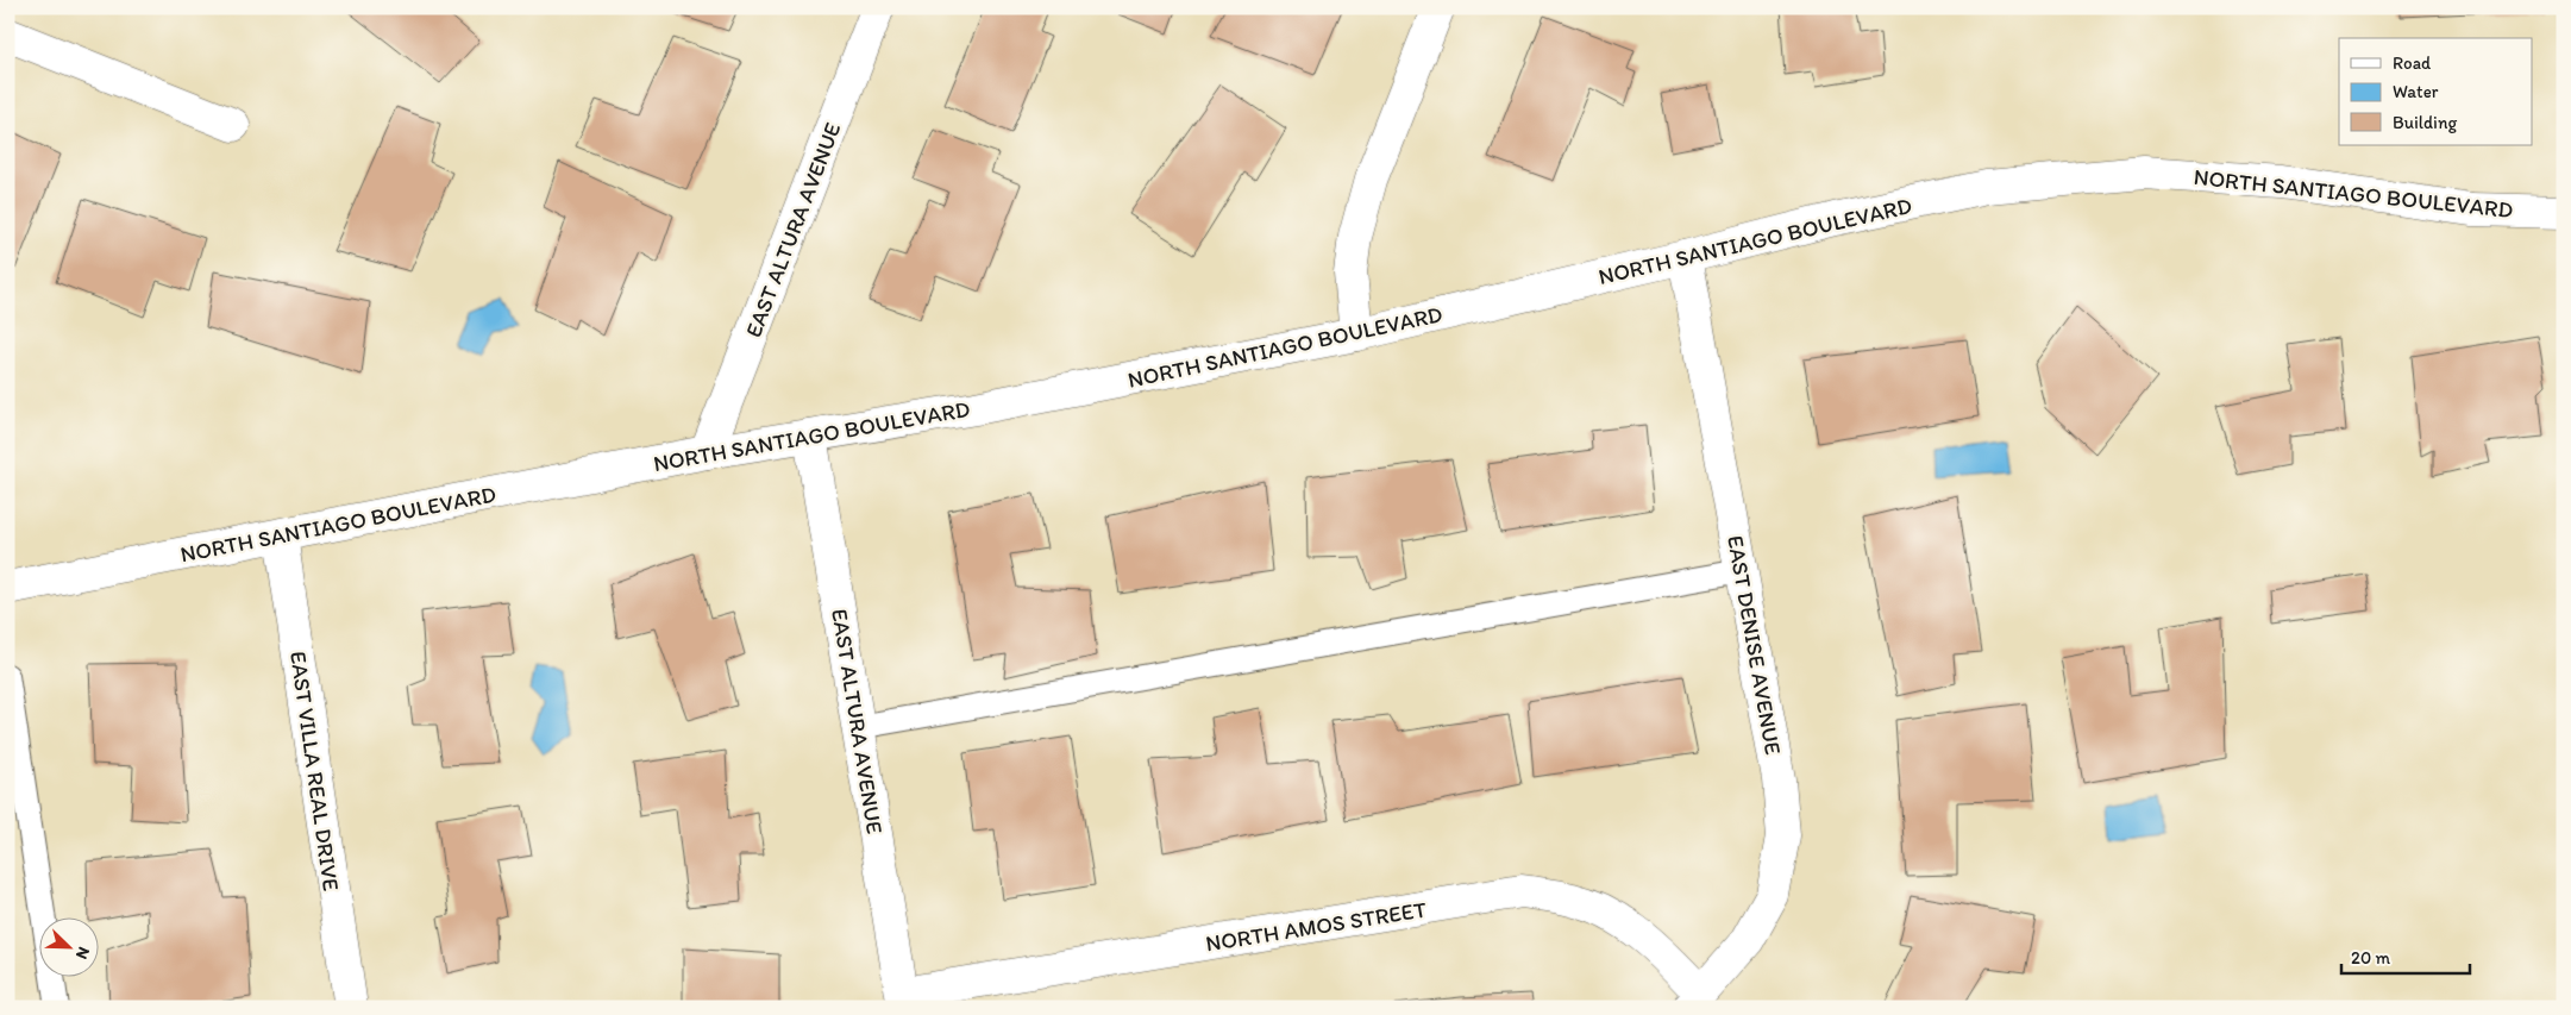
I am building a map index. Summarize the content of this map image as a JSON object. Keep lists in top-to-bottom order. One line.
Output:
{"streets":{"street":["NORTH SANTIAGO BOULEVARD","EAST ALTURA AVENUE","EAST DENISE AVENUE","EAST VILLA REAL DRIVE","NORTH AMOS STREET"]},"crossings":[["NORTH SANTIAGO BOULEVARD","EAST ALTURA AVENUE"],["NORTH SANTIAGO BOULEVARD","EAST DENISE AVENUE"],["NORTH SANTIAGO BOULEVARD","EAST VILLA REAL DRIVE"],["EAST ALTURA AVENUE","NORTH AMOS STREET"],["EAST DENISE AVENUE","NORTH AMOS STREET"]],"legend":["Road","Water","Building"],"scale_bar":"20 m","north":"bottom right"}
